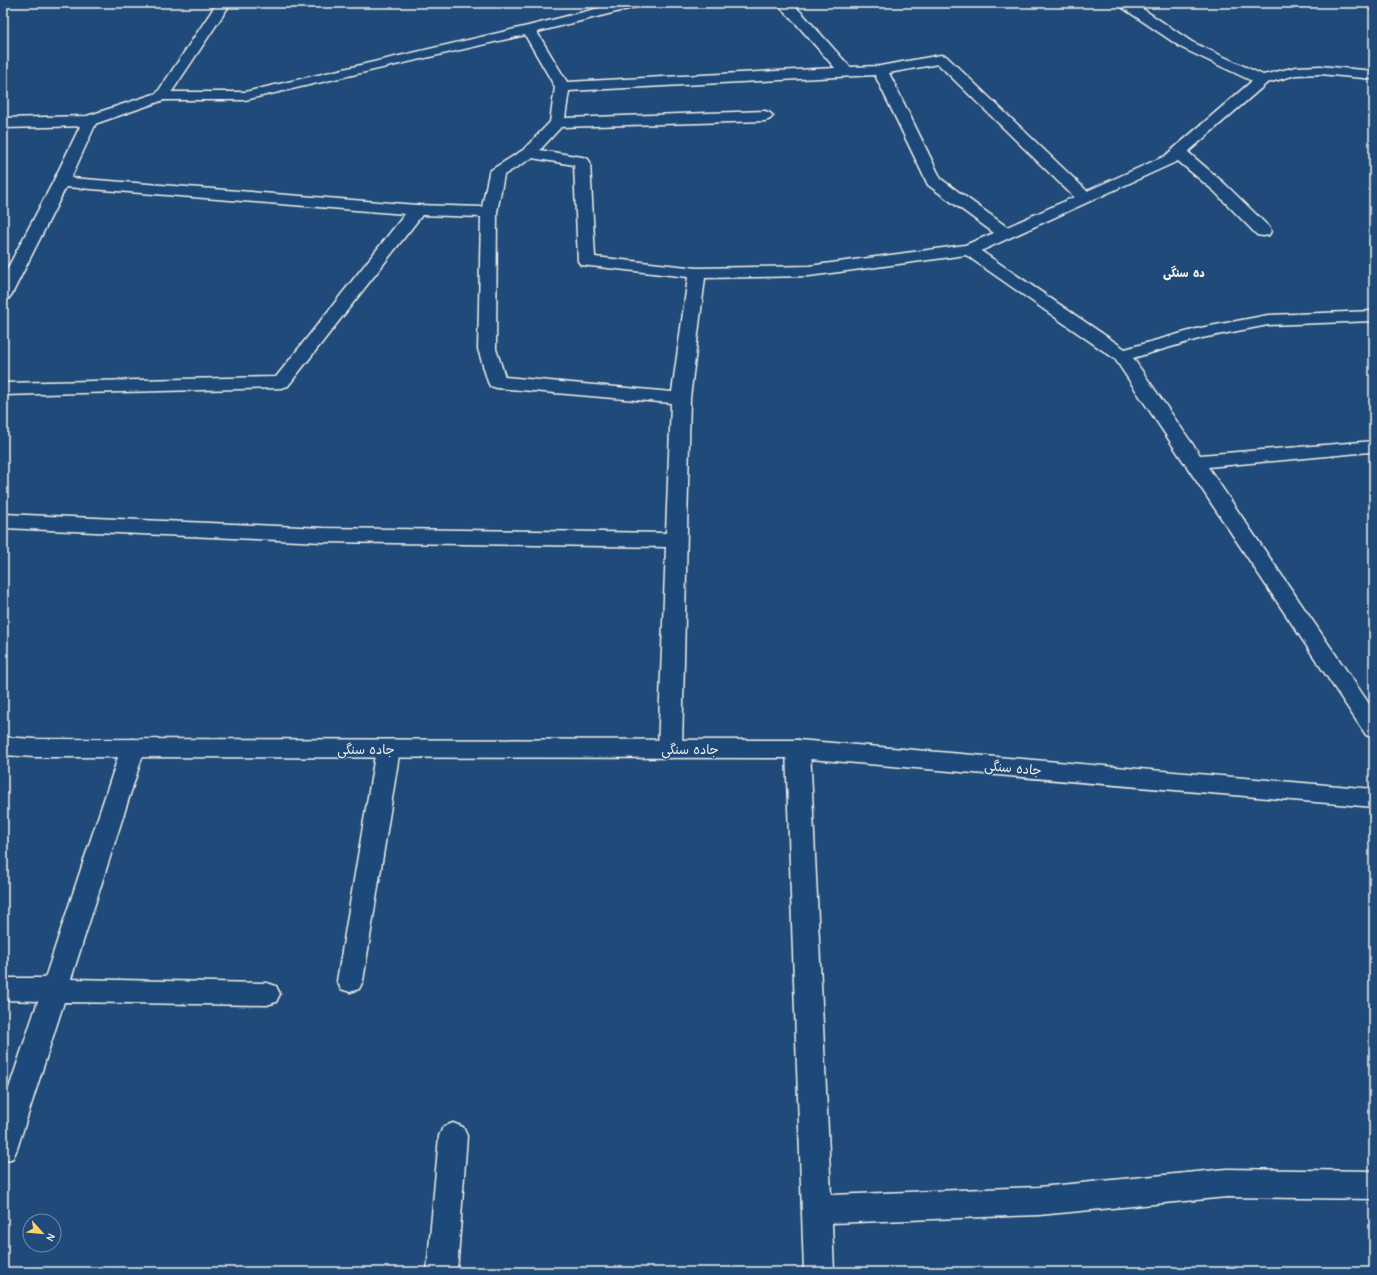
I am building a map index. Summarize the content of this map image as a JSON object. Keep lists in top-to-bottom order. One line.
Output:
{"streets":{"street":["جاده سنگی"]},"districts":["ده سنگی"],"north":"bottom right"}
